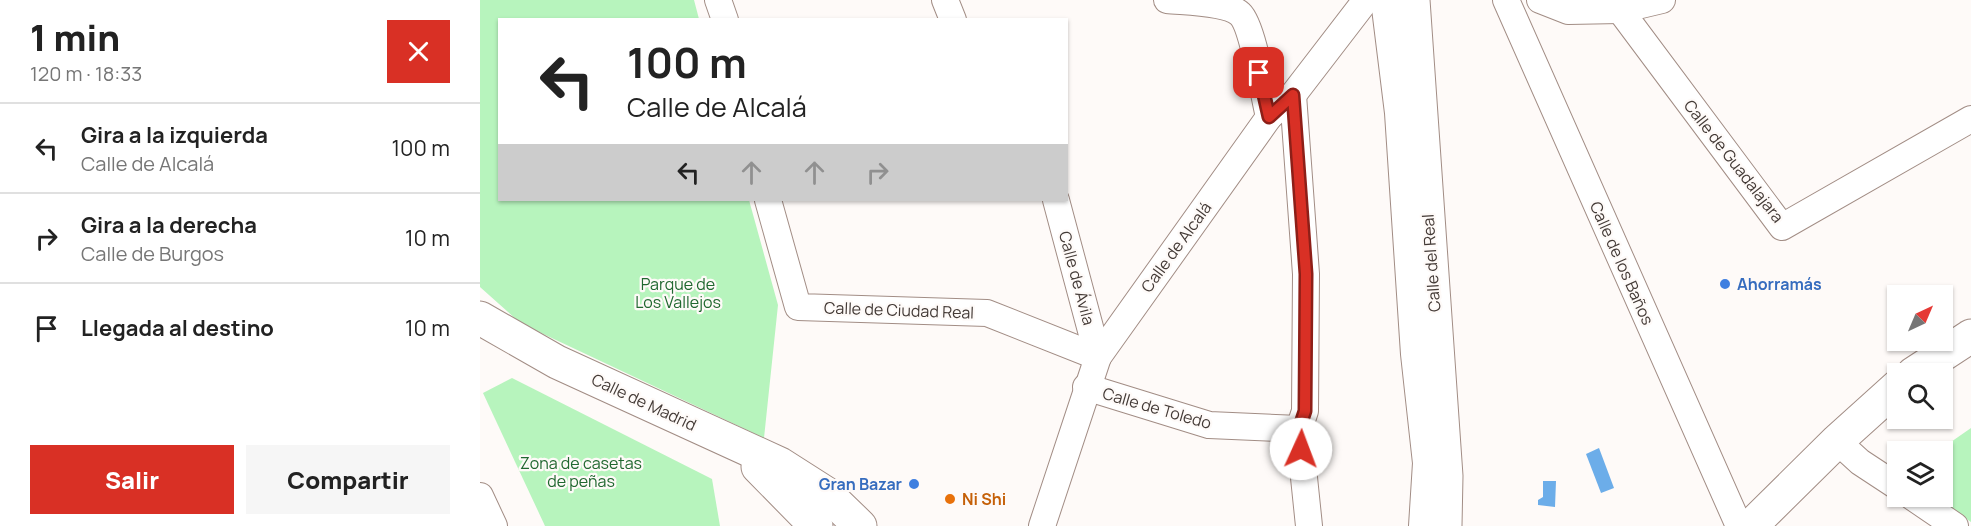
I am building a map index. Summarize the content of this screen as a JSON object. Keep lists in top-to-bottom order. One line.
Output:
{"streets":{"street":["Calle de Guadalajara","Calle de Alcalá","Calle del Real","Calle de los Baños","Calle de Ávila","Calle de Ciudad Real","Calle de Madrid","Calle de Toledo"]},"crossings":[["Calle de Alcalá","Calle de Ávila"],["Calle de Alcalá","Calle de Ciudad Real"],["Calle de Alcalá","Calle de Toledo"],["Calle de Ávila","Calle de Ciudad Real"]],"parks":["Parque de Los Vallejos","Zona de casetas de peñas"],"places":["Ahorramás","Gran Bazar","Ni Shi"],"north":"top right","page":{"heading":["1 min","120 m · 18:33"],"turn":["100 m","Calle de Alcalá"],"list":[{"name":"Gira a la izquierda","note":"Calle de Alcalá","value":"100 m"},{"name":"Gira a la derecha","note":"Calle de Burgos","value":"10 m"},{"name":"Llegada al destino","value":"10 m"}],"buttons":["Salir","Compartir"]}}
